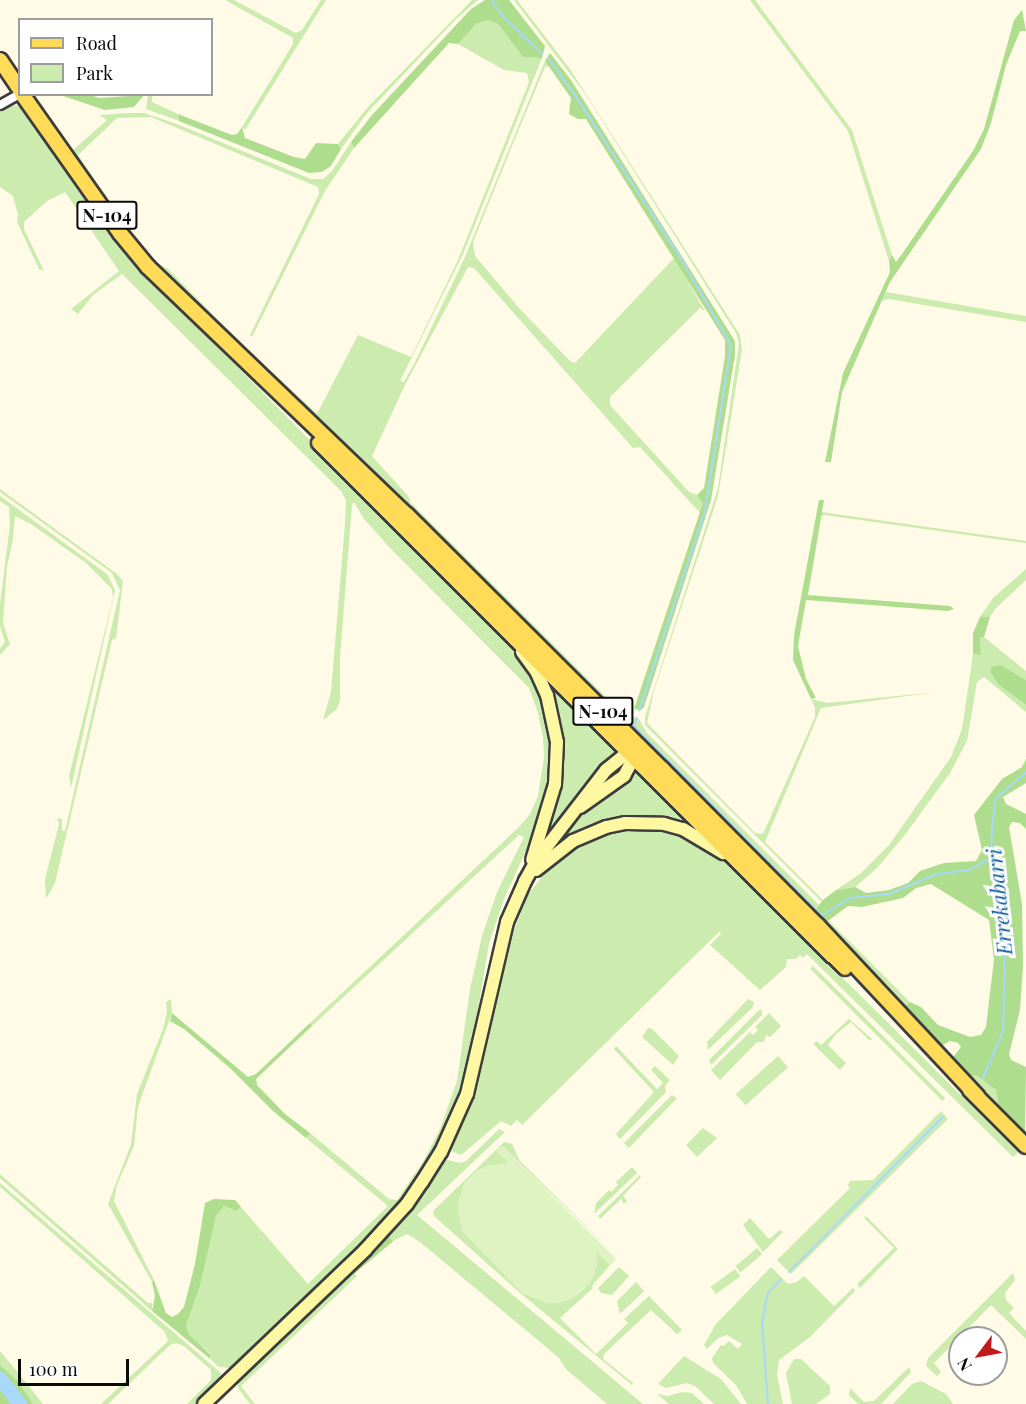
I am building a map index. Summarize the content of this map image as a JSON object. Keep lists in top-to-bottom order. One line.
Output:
{"streets":{"main road":["N-104"]},"water":["Errekabarri"],"legend":["Road","Park"],"scale_bar":"100 m","north":"bottom left"}
